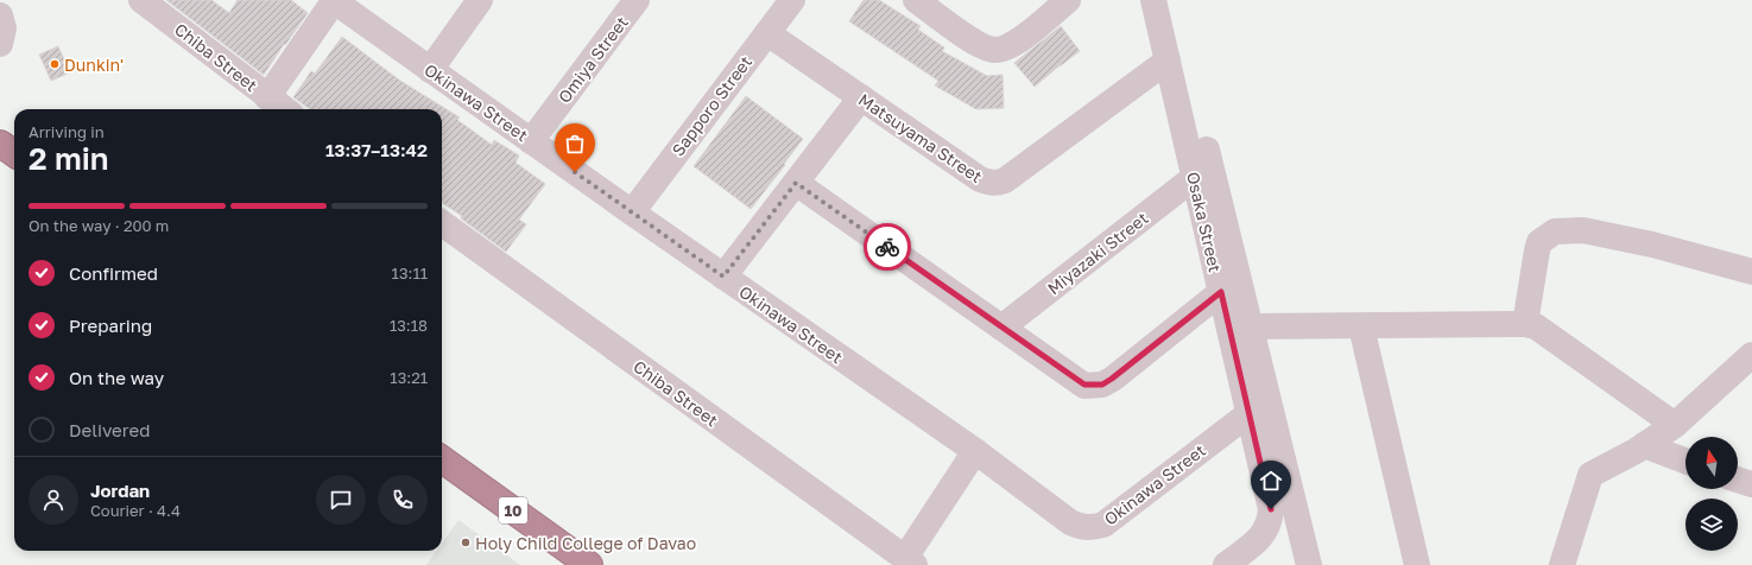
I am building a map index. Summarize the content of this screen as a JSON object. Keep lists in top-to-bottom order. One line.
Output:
{"streets":{"highway":["10"],"street":["Chiba Street","Omiya Street","Okinawa Street","Sapporo Street","Matsuyama Street","Osaka Street","Miyazaki Street"]},"crossings":[["Omiya Street","Okinawa Street"],["Okinawa Street","Sapporo Street"],["Okinawa Street","Osaka Street"],["Sapporo Street","Matsuyama Street"],["Matsuyama Street","Osaka Street"],["Osaka Street","Miyazaki Street"]],"places":["Dunkin'","Holy Child College of Davao"],"north":"top","page":{"heading":["2 min","Arriving in","13:37–13:42"],"panel":["Jordan","Courier · 4.4"],"bar":"On the way · 200 m","list":[["Confirmed","13:11"],["Preparing","13:18"],["On the way","13:21"],"Delivered"]}}
